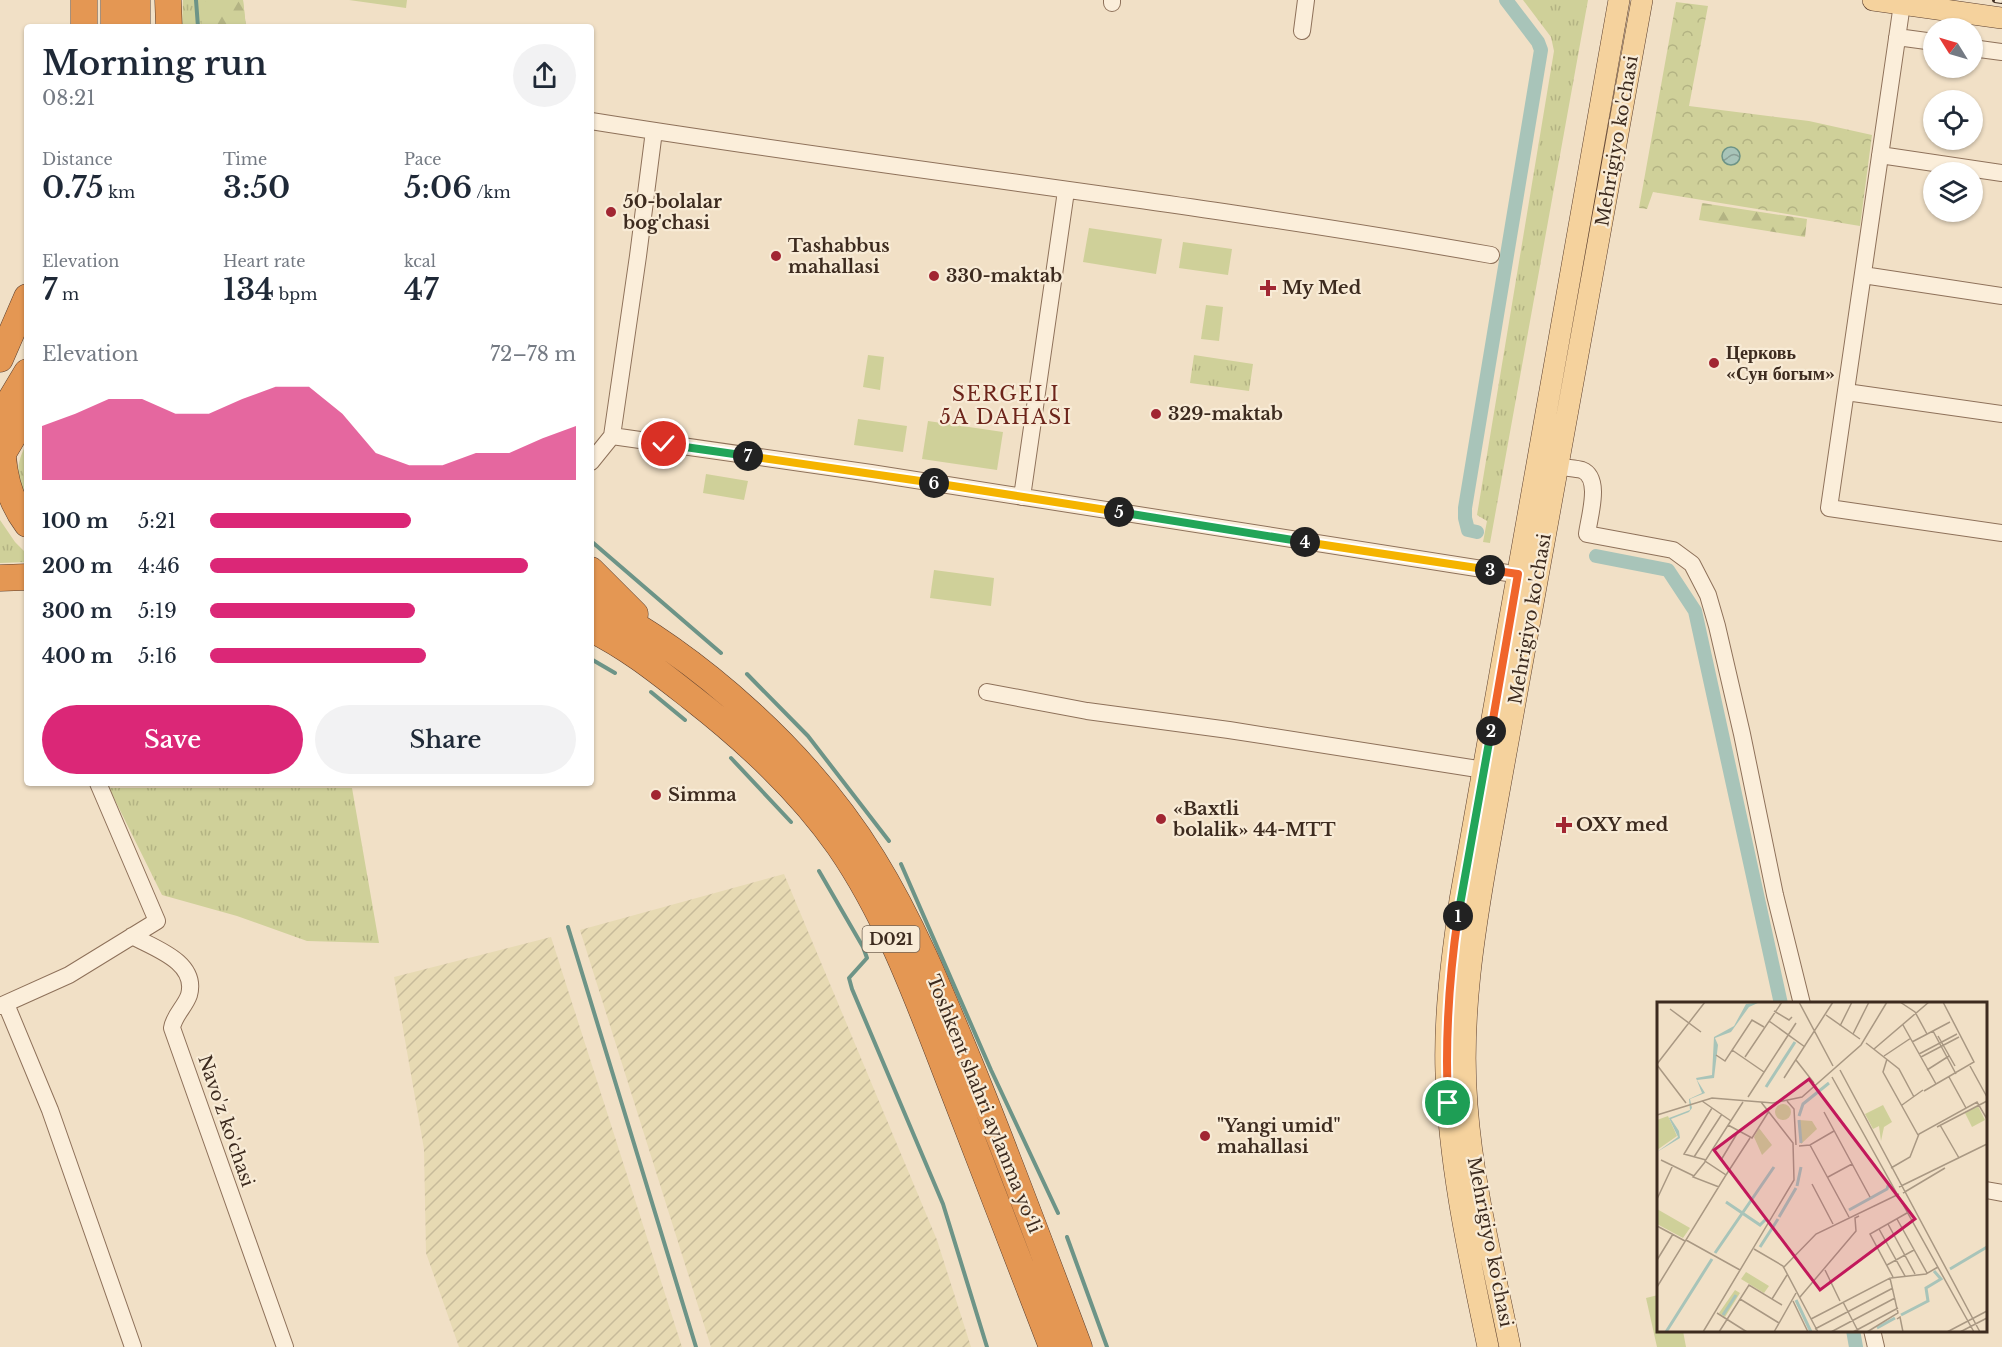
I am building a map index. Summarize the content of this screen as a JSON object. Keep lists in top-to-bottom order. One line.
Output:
{"streets":{"highway":["D021","Toshkent shahri aylanma yoʻli"],"main road":["Mehrigiyo ko'chasi"],"street":["Navo'z ko'chasi"]},"districts":["SERGELI 5A DAHASI"],"places":{"other":["50-bolalar bog'chasi","Tashabbus mahallasi","330-maktab","Церковь «Сун богым»","329-maktab","Simma","«Baxtli bolalik» 44-MTT","\"Yangi umid\" mahallasi"],"health":["My Med","OXY med"]},"north":"top left","page":{"heading":["Morning run","08:21"],"stats":[["Distance","0.75 km"],["Time","3:50"],["Pace","5:06 /km"],["Elevation","7 m"],["Heart rate","134 bpm"],["kcal","47"]],"chart":["Elevation","72–78 m"],"pins":["7","6","5","4","3","2","1"],"list":[{"name":"100 m","note":"5:21"},{"name":"200 m","note":"4:46"},{"name":"300 m","note":"5:19"},{"name":"400 m","note":"5:16"}],"buttons":["Save","Share"]}}
